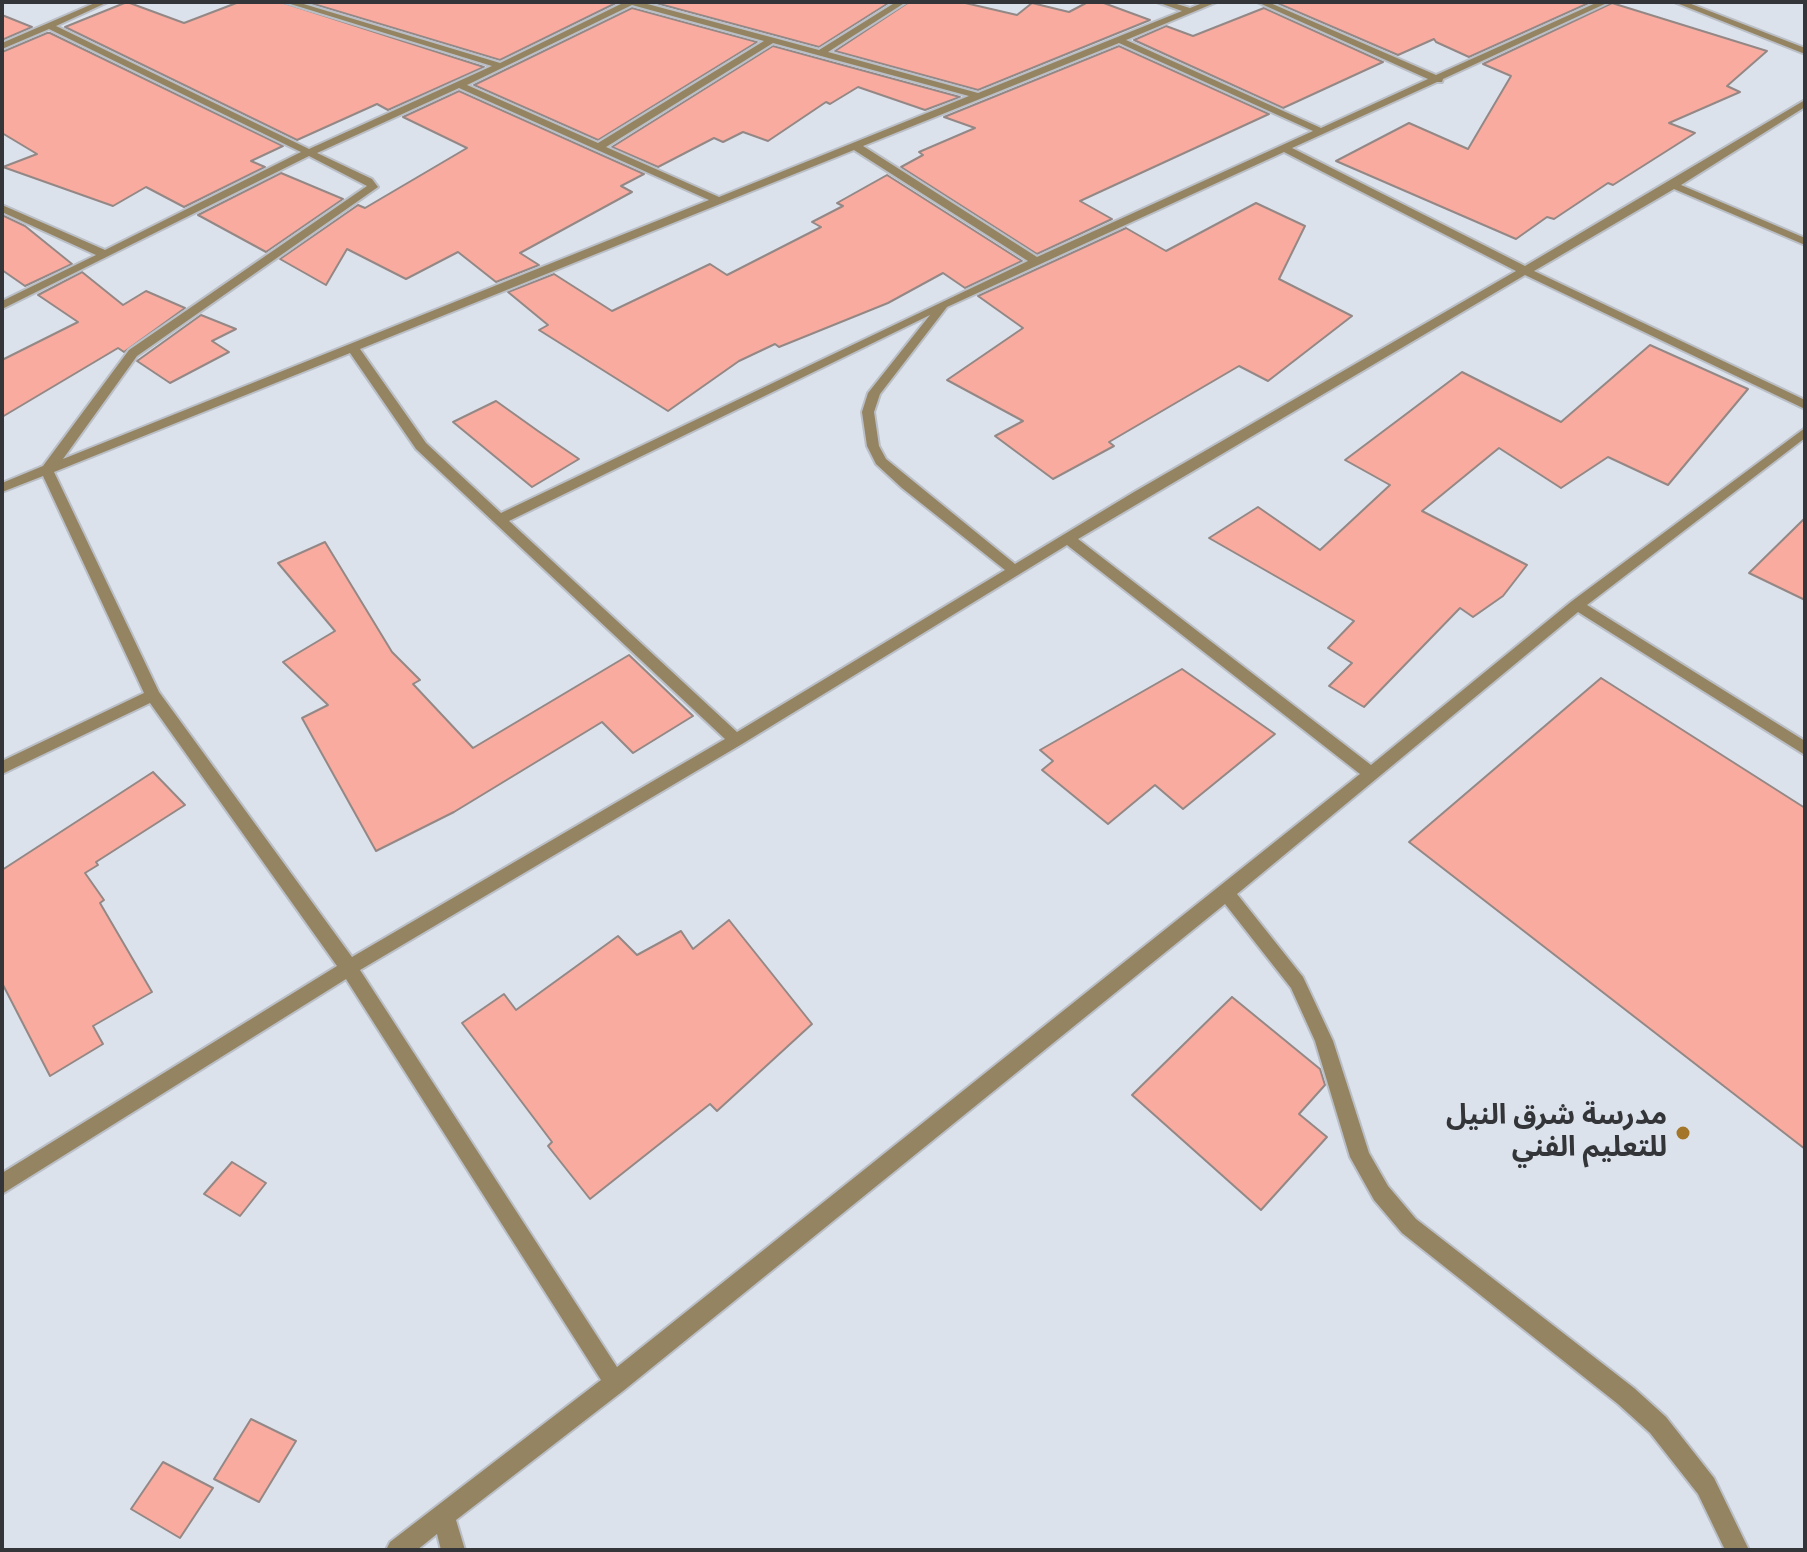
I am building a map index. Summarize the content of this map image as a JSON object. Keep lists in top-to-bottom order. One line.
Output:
{"places":["مدرسة شرق النيل للتعليم الفني"]}
